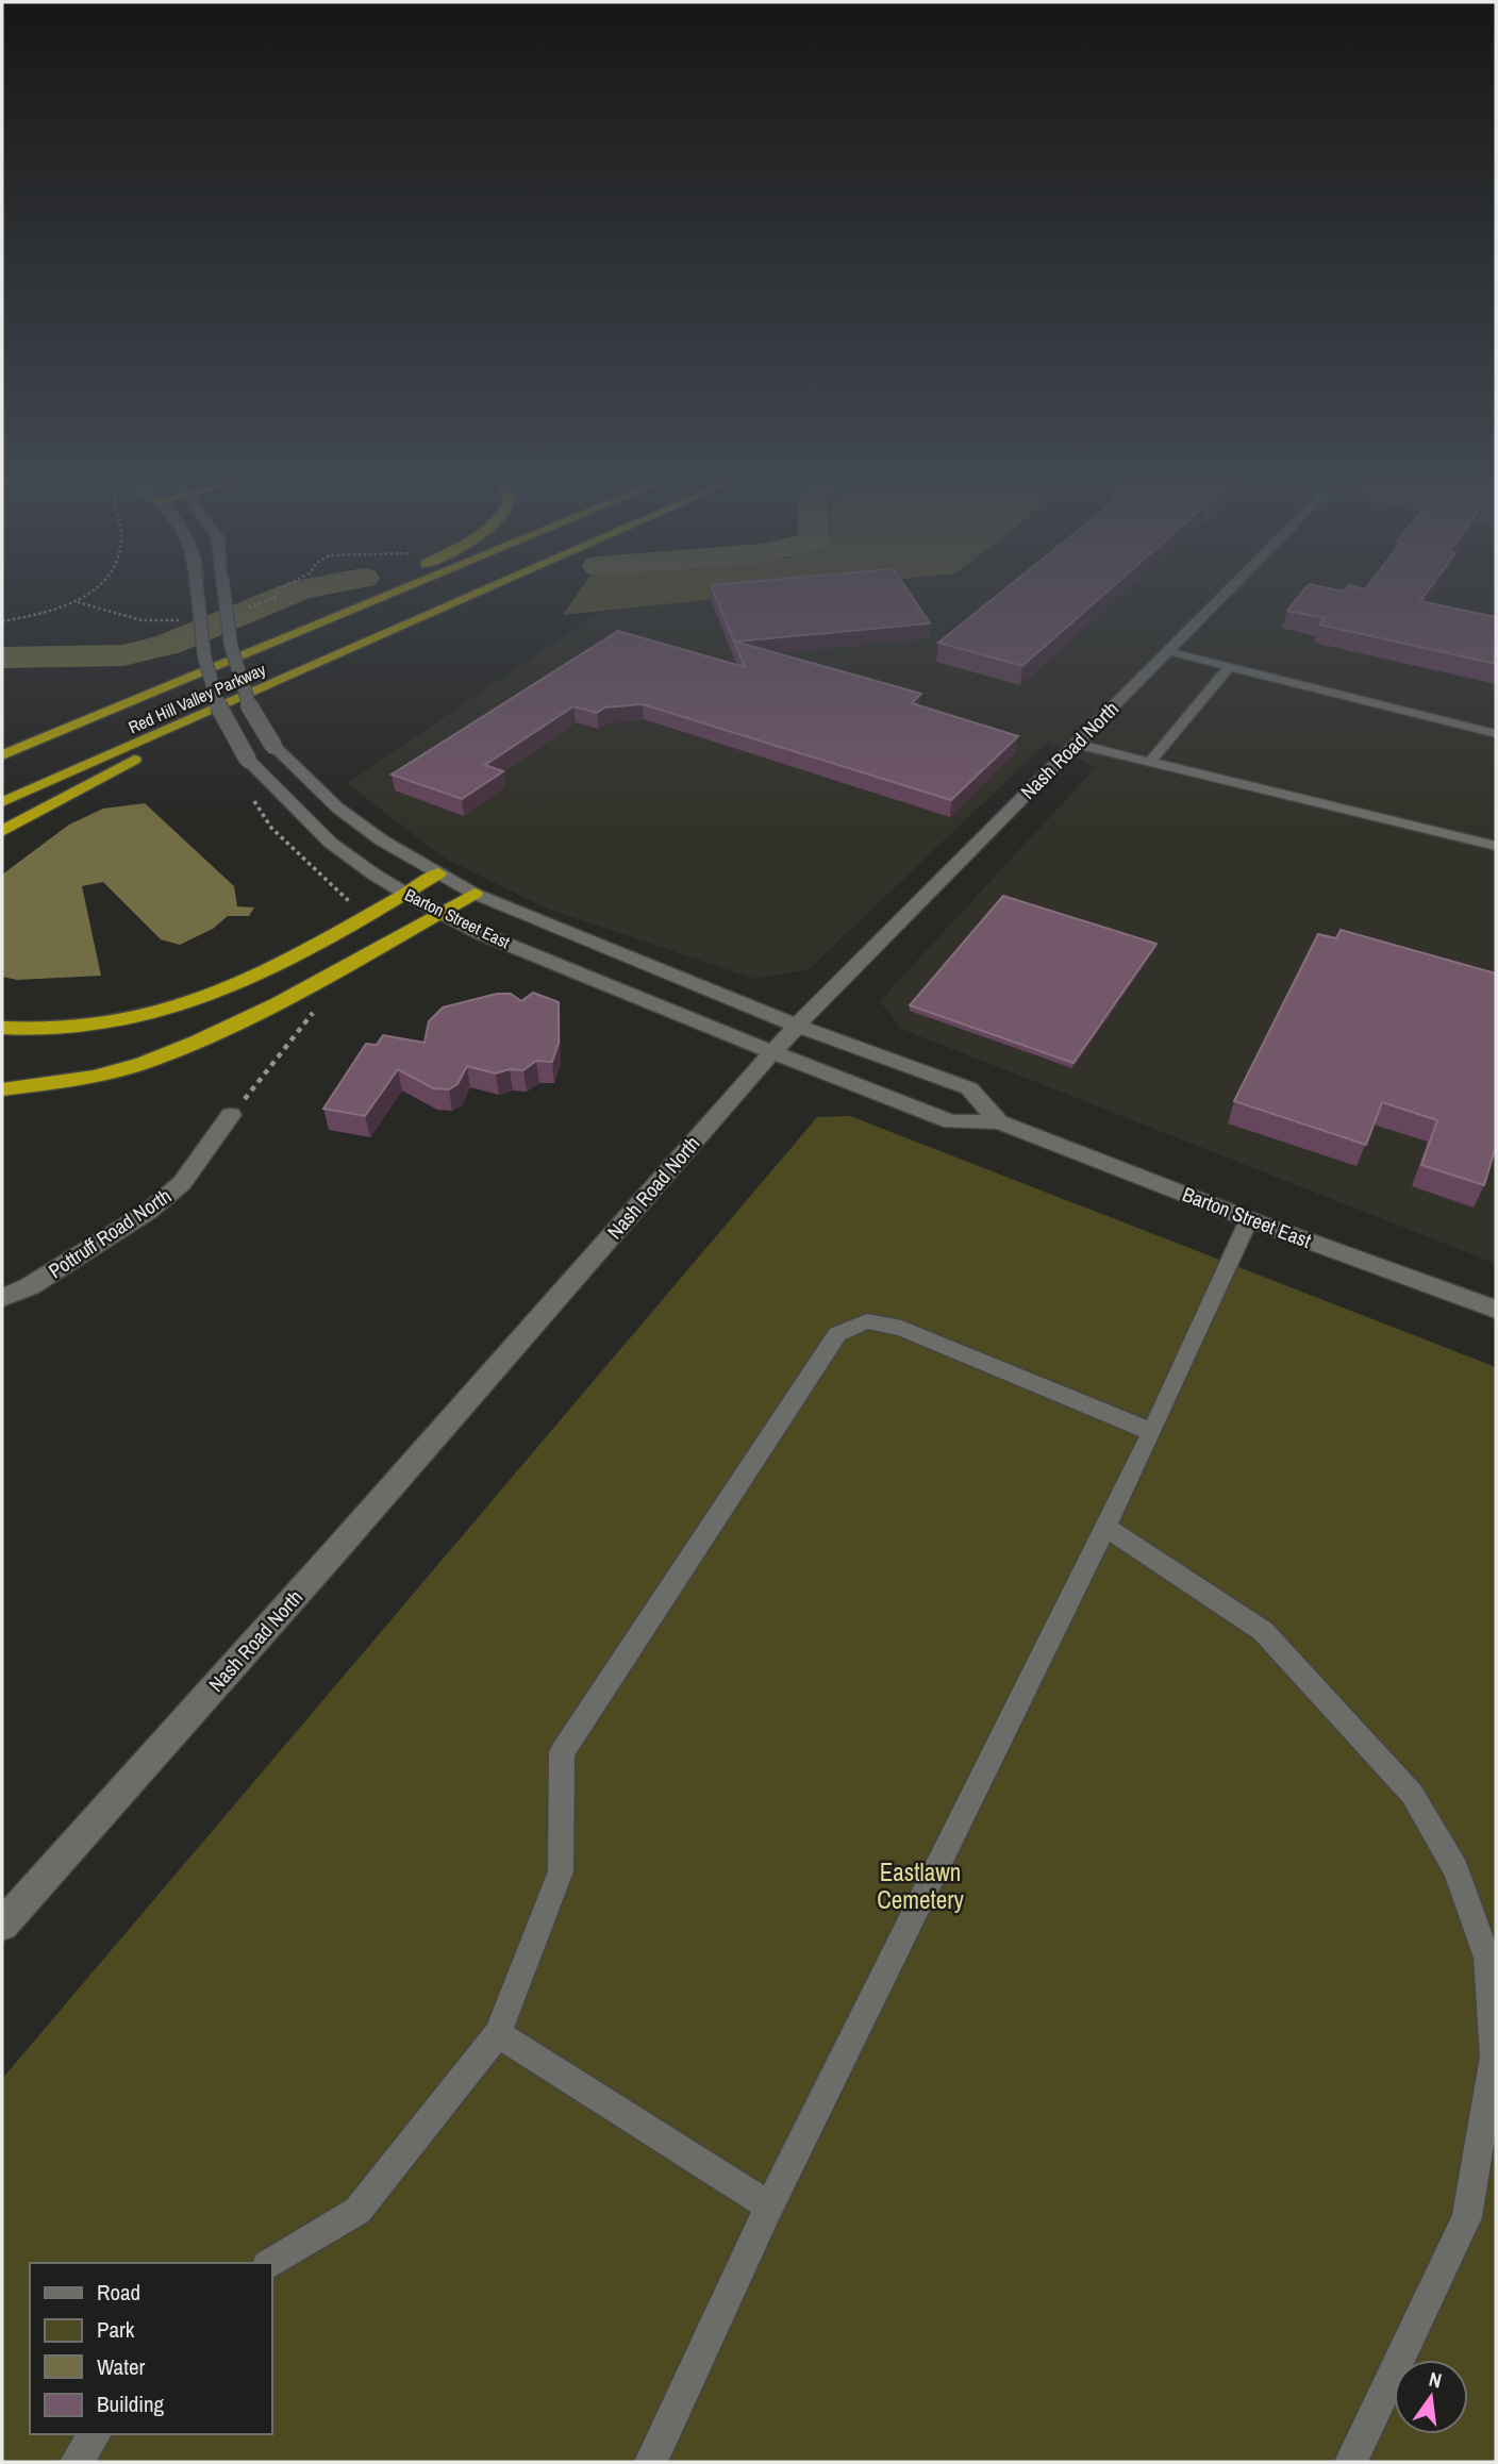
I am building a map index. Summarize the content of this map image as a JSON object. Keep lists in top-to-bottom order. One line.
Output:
{"streets":{"highway":["Red Hill Valley Parkway"],"main road":["Nash Road North","Barton Street East","Pottruff Road North"]},"crossings":[["Nash Road North","Barton Street East"]],"parks":["Eastlawn Cemetery"],"legend":["Road","Park","Water","Building"],"north":"top"}
